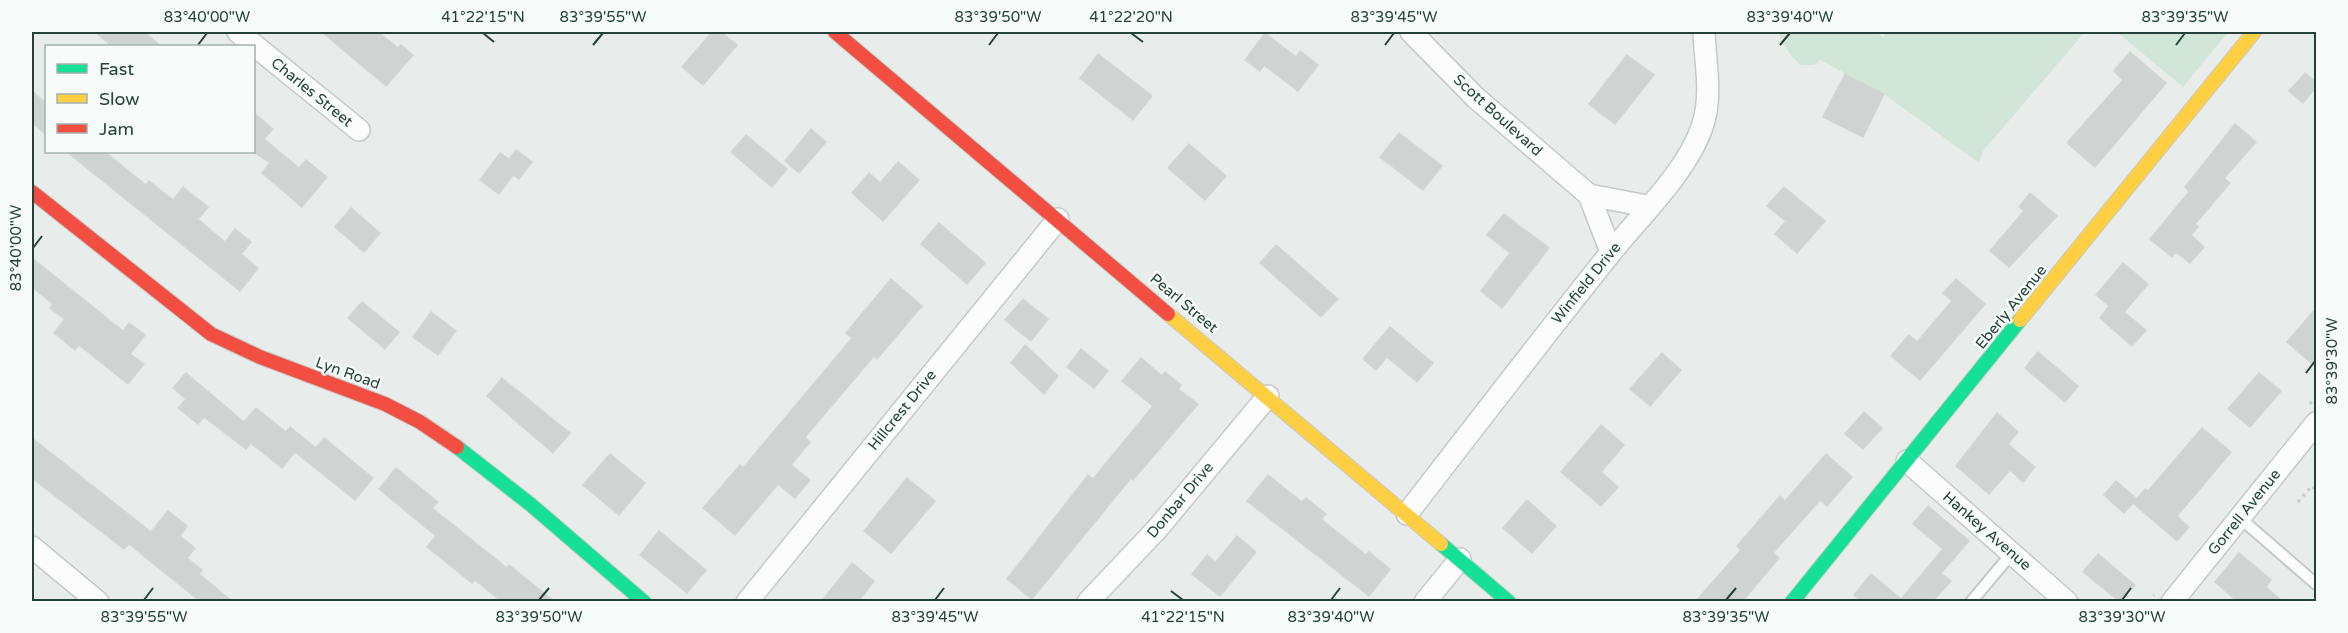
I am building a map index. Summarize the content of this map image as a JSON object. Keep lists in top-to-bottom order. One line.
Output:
{"streets":{"street":["Charles Street","Scott Boulevard","Winfield Drive","Pearl Street","Eberly Avenue","Lyn Road","Hillcrest Drive","Donbar Drive","Gorrell Avenue","Hankey Avenue"]},"crossings":[["Scott Boulevard","Winfield Drive"],["Winfield Drive","Pearl Street"],["Pearl Street","Hillcrest Drive"],["Pearl Street","Donbar Drive"],["Eberly Avenue","Hankey Avenue"]],"legend":["Fast","Slow","Jam"],"coordinates":["83°40'00\"W","41°22'15\"N","83°39'55\"W","83°39'50\"W","41°22'20\"N","83°39'45\"W","83°39'40\"W","83°39'35\"W","83°39'30\"W"]}
